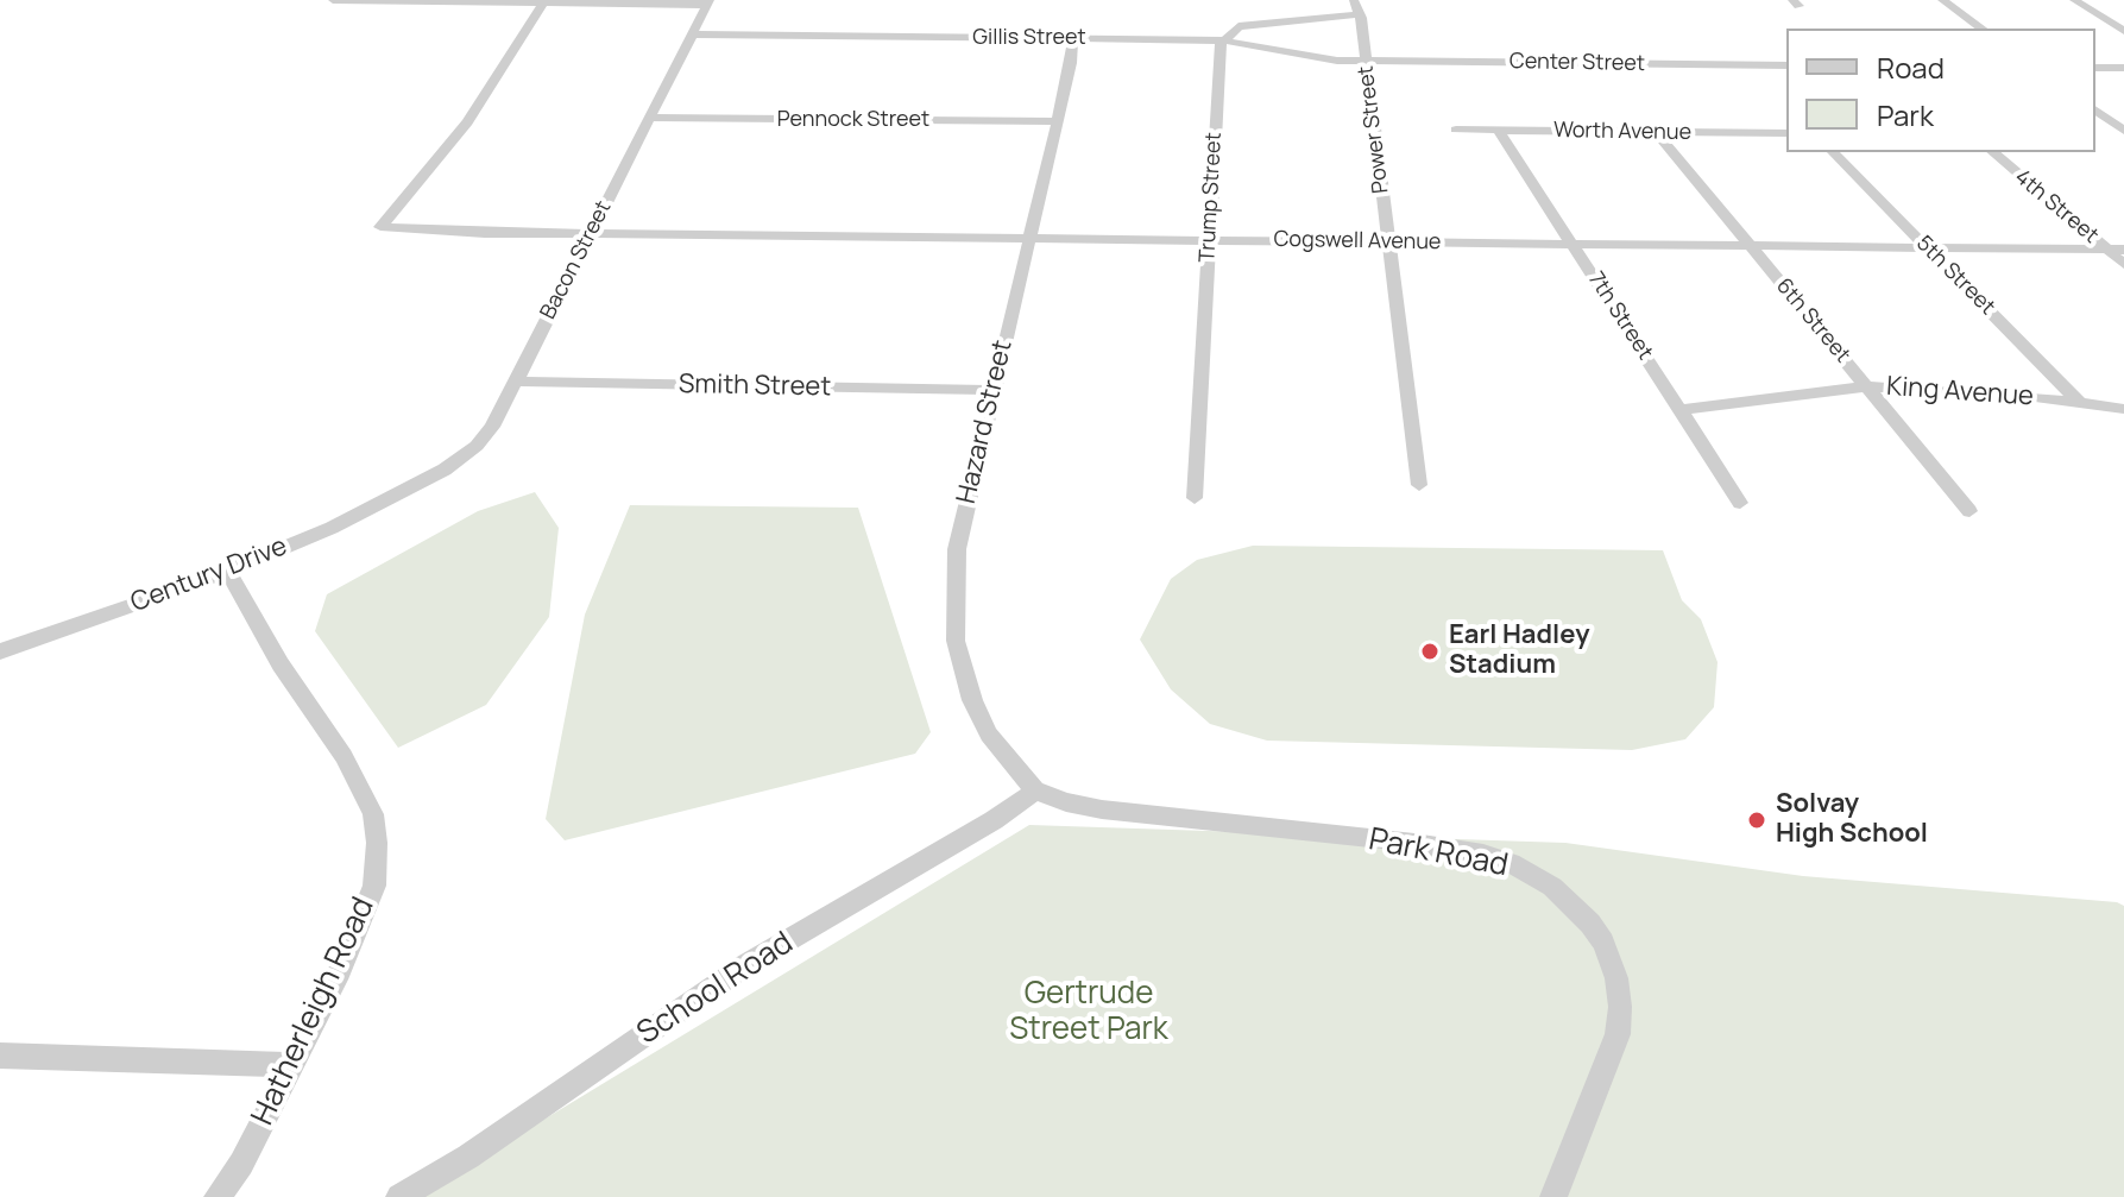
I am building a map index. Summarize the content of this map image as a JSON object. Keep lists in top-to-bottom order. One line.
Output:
{"streets":{"street":["Gillis Street","Center Street","Pennock Street","Power Street","Worth Avenue","Trump Street","4th Street","Cogswell Avenue","Bacon Street","5th Street","7th Street","6th Street","Smith Street","King Avenue","Hazard Street","Century Drive","Park Road","School Road","Hatherleigh Road"]},"crossings":[["Gillis Street","Center Street"],["Gillis Street","Power Street"],["Gillis Street","Trump Street"],["Gillis Street","Bacon Street"],["Gillis Street","Hazard Street"],["Center Street","Power Street"],["Pennock Street","Bacon Street"],["Pennock Street","Hazard Street"],["Power Street","Cogswell Avenue"],["Worth Avenue","7th Street"],["Worth Avenue","6th Street"],["Trump Street","Cogswell Avenue"],["4th Street","Cogswell Avenue"],["Cogswell Avenue","Bacon Street"],["Cogswell Avenue","5th Street"],["Cogswell Avenue","7th Street"],["Cogswell Avenue","6th Street"],["Cogswell Avenue","Hazard Street"],["Bacon Street","Smith Street"],["Bacon Street","Century Drive"],["5th Street","King Avenue"],["7th Street","King Avenue"],["6th Street","King Avenue"],["Smith Street","Hazard Street"],["Hazard Street","Park Road"],["Hazard Street","School Road"],["Century Drive","Hatherleigh Road"],["Park Road","School Road"]],"parks":["Gertrude Street Park"],"places":["Earl Hadley Stadium","Solvay High School"],"legend":["Road","Park"]}
